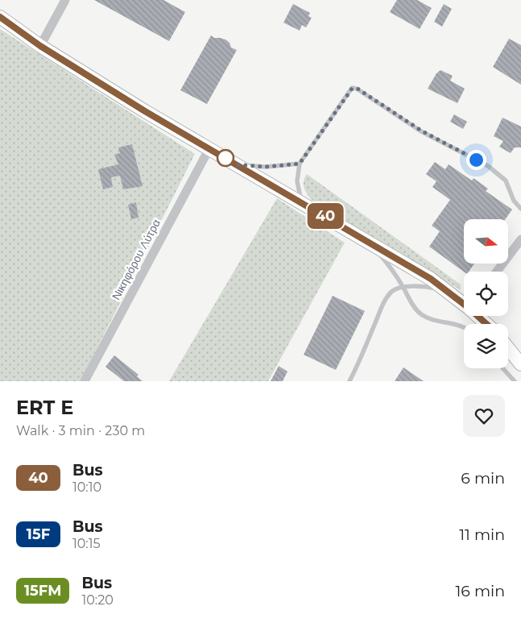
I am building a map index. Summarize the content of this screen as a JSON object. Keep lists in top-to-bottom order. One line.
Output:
{"streets":{"street":["Νικηφόρου Λύτρα"]},"lines":["bus line 40"],"north":"right","page":{"on_map":"40","heading":["ERT E","Walk · 3 min · 230 m"],"list":[{"mark":"40","name":"Bus","note":"10:10","value":"6 min"},{"mark":"15F","name":"Bus","note":"10:15","value":"11 min"},{"mark":"15FM","name":"Bus","note":"10:20","value":"16 min"}]}}
